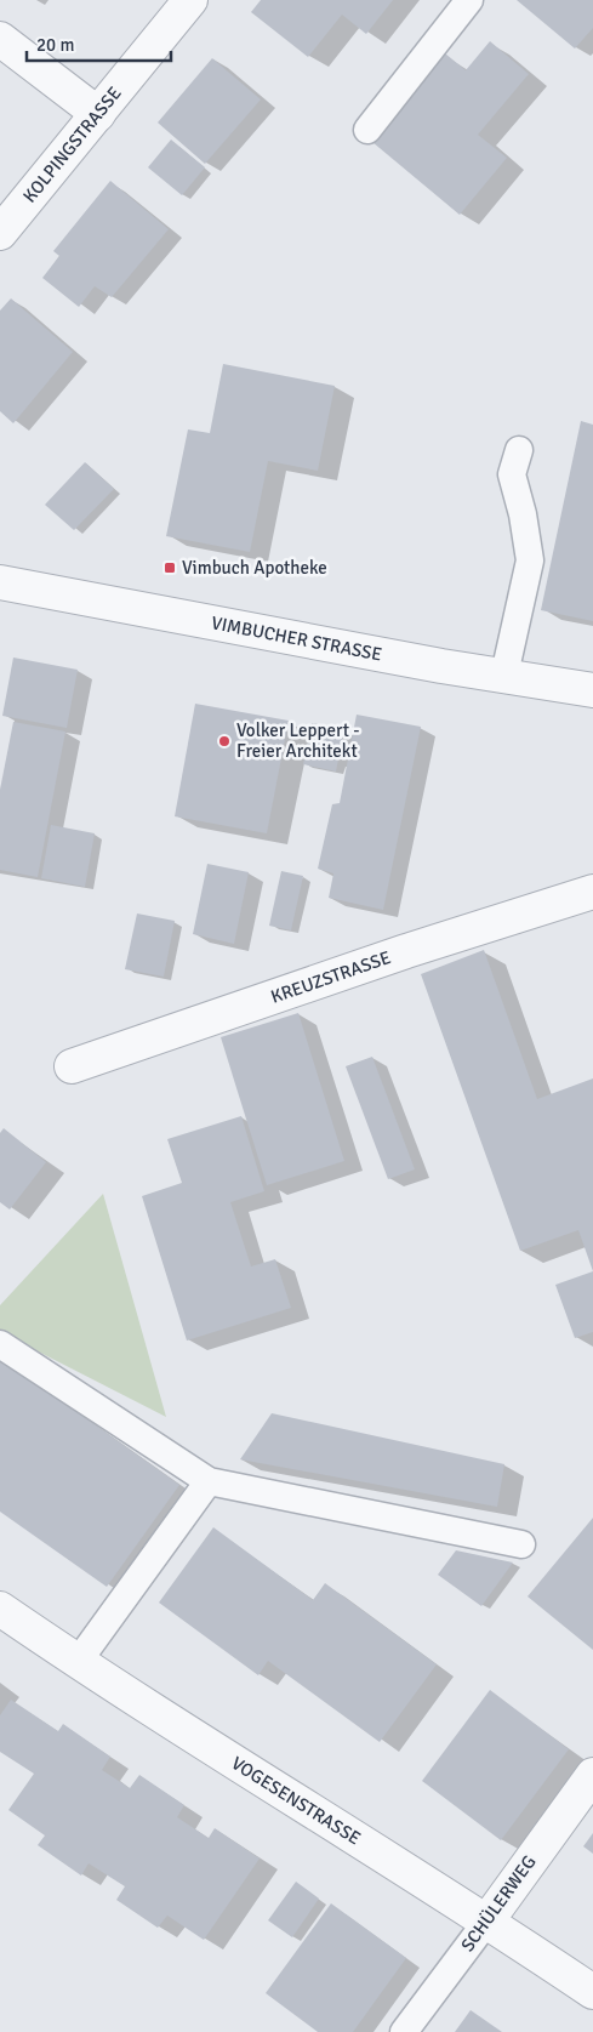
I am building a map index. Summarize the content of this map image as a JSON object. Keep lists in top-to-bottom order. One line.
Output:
{"streets":{"street":["KOLPINGSTRASSE","VIMBUCHER STRASSE","KREUZSTRASSE","VOGESENSTRASSE","SCHÜLERWEG"]},"crossings":[["VOGESENSTRASSE","SCHÜLERWEG"]],"places":{"transit":["Vimbuch Apotheke"],"other":["Volker Leppert - Freier Architekt"]},"scale_bar":"20 m"}
